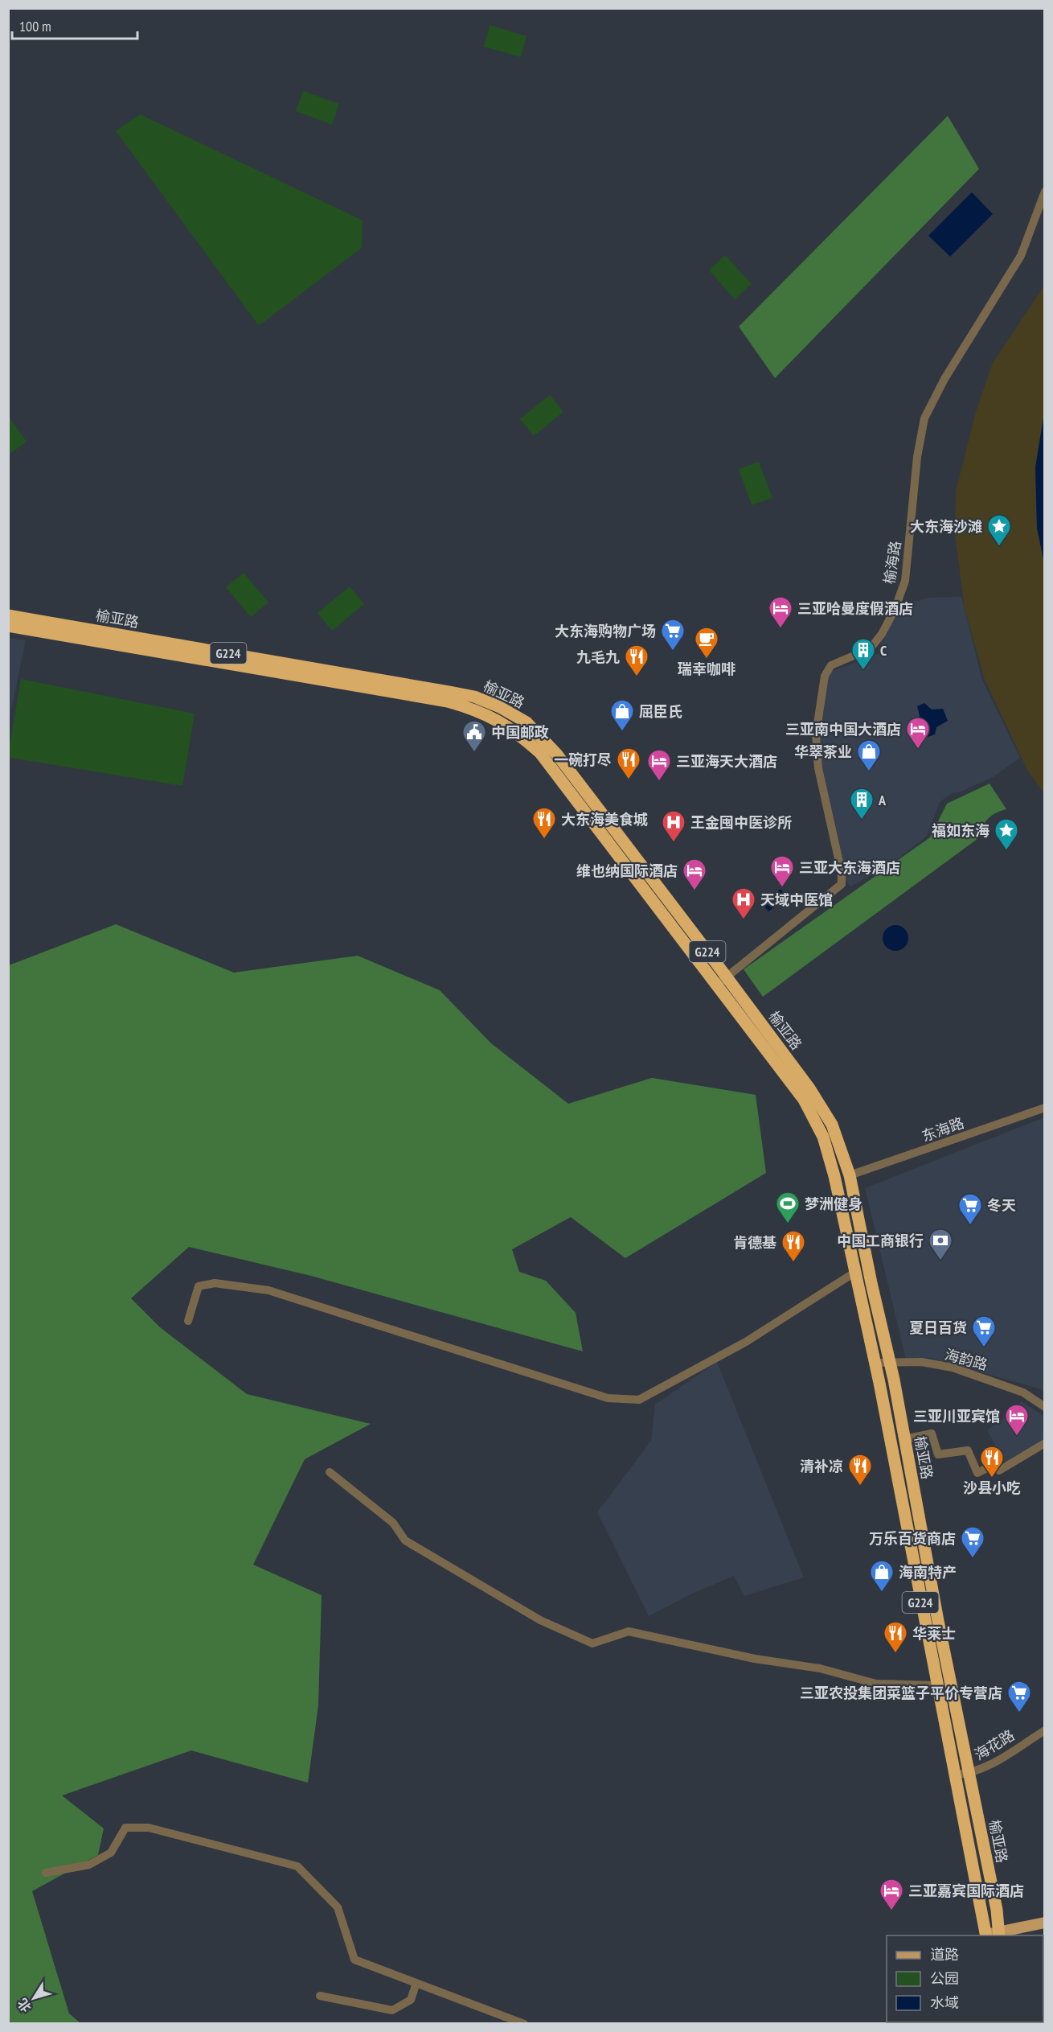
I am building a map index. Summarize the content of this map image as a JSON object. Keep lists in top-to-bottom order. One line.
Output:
{"streets":{"highway":["榆亚路","G224"],"street":["榆海路","东海路","海韵路","海花路"]},"crossings":[["榆海路","榆亚路"],["榆亚路","东海路"],["榆亚路","海韵路"],["榆亚路","海花路"]],"places":{"place":["大东海沙滩","福如东海"],"hotel":["三亚哈曼度假酒店","三亚南中国大酒店","三亚海天大酒店","三亚大东海酒店","维也纳国际酒店","三亚川亚宾馆","三亚嘉宾国际酒店"],"supermarket":["大东海购物广场","冬天","夏日百货","万乐百货商店","三亚农投集团菜篮子平价专营店"],"cafe":["瑞幸咖啡"],"building":["C","A"],"restaurant":["九毛九","一碗打尽","大东海美食城","肯德基","沙县小吃","清补凉","华莱士"],"shop":["屈臣氏","华翠茶业","海南特产"],"public building":["中国邮政"],"hospital":["王金囤中医诊所","天域中医馆"],"sports":["梦洲健身"],"bank":["中国工商银行"]},"legend":["道路","公园","水域"],"scale_bar":"100 m","north":"bottom left"}
